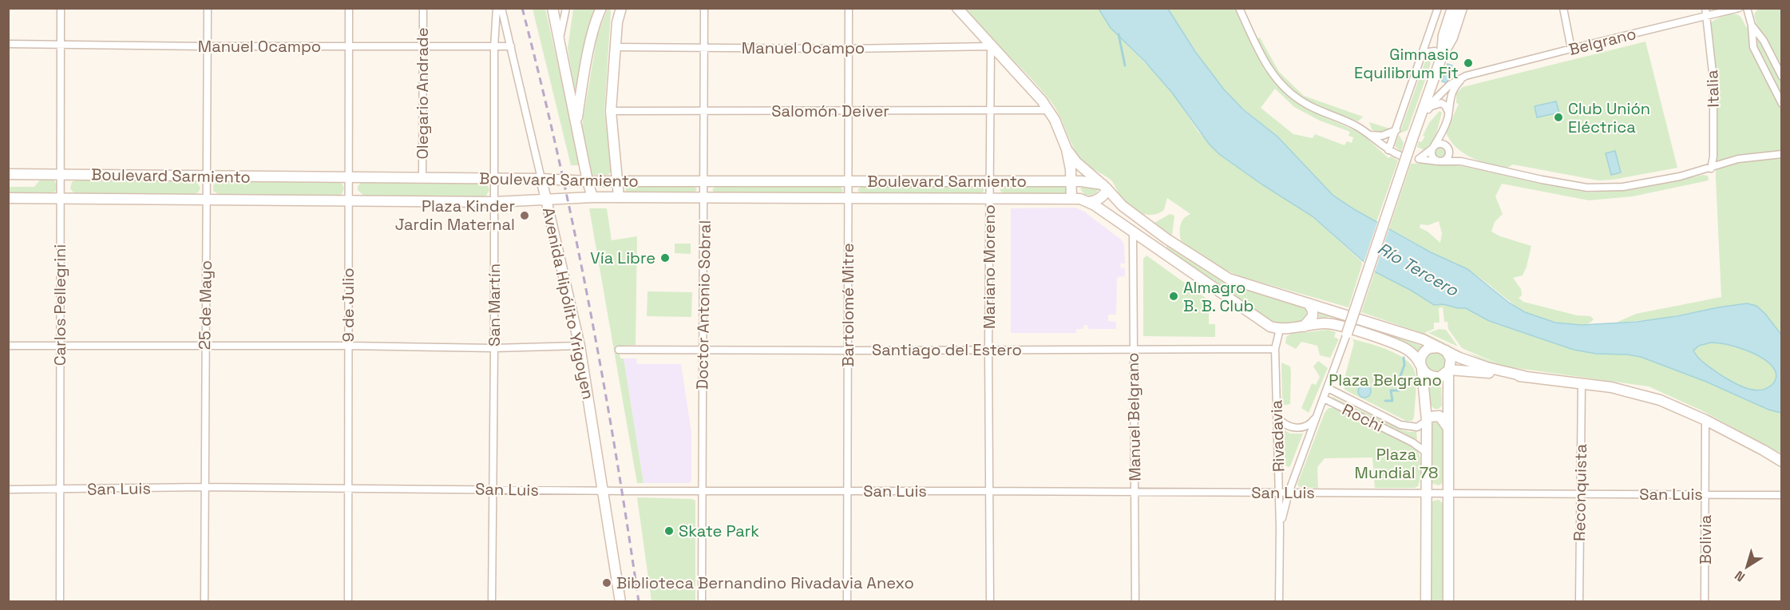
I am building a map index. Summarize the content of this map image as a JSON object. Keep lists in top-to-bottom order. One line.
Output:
{"streets":{"main road":["Boulevard Sarmiento","Avenida Hipólito Yrigoyen"],"street":["Belgrano","Manuel Ocampo","Italia","Olegario Andrade","Salomón Deiver","Mariano Moreno","Carlos Pellegrini","25 de Mayo","9 de Julio","San Martín","Doctor Antonio Sobral","Bartolomé Mitre","Santiago del Estero","Manuel Belgrano","Rochi","Rivadavia","San Luis","Reconquista","Bolivia"]},"crossings":[["Belgrano","Italia"],["Manuel Ocampo","Olegario Andrade"],["Manuel Ocampo","Mariano Moreno"],["Manuel Ocampo","Avenida Hipólito Yrigoyen"],["Manuel Ocampo","Carlos Pellegrini"],["Manuel Ocampo","25 de Mayo"],["Manuel Ocampo","9 de Julio"],["Manuel Ocampo","San Martín"],["Manuel Ocampo","Doctor Antonio Sobral"],["Manuel Ocampo","Bartolomé Mitre"],["Olegario Andrade","Boulevard Sarmiento"],["Salomón Deiver","Mariano Moreno"],["Salomón Deiver","Doctor Antonio Sobral"],["Salomón Deiver","Bartolomé Mitre"],["Boulevard Sarmiento","Mariano Moreno"],["Boulevard Sarmiento","Avenida Hipólito Yrigoyen"],["Boulevard Sarmiento","Carlos Pellegrini"],["Boulevard Sarmiento","25 de Mayo"],["Boulevard Sarmiento","9 de Julio"],["Boulevard Sarmiento","San Martín"],["Boulevard Sarmiento","Doctor Antonio Sobral"],["Boulevard Sarmiento","Bartolomé Mitre"],["Mariano Moreno","Santiago del Estero"],["Mariano Moreno","San Luis"],["Avenida Hipólito Yrigoyen","San Luis"],["Carlos Pellegrini","San Luis"],["25 de Mayo","San Luis"],["9 de Julio","San Luis"],["San Martín","San Luis"],["Doctor Antonio Sobral","Santiago del Estero"],["Doctor Antonio Sobral","San Luis"],["Bartolomé Mitre","Santiago del Estero"],["Bartolomé Mitre","San Luis"],["Santiago del Estero","Manuel Belgrano"],["Santiago del Estero","Rivadavia"],["Manuel Belgrano","San Luis"],["Rivadavia","San Luis"],["San Luis","Reconquista"],["San Luis","Bolivia"]],"water":["Río Tercero"],"parks":["Plaza Belgrano","Plaza Mundial 78"],"places":["Gimnasio Equilibrum Fit","Club Unión Eléctrica","Plaza Kinder Jardin Maternal","Vía Libre","Almagro B. B. Club","Skate Park","Biblioteca Bernandino Rivadavia Anexo"],"north":"bottom left"}
